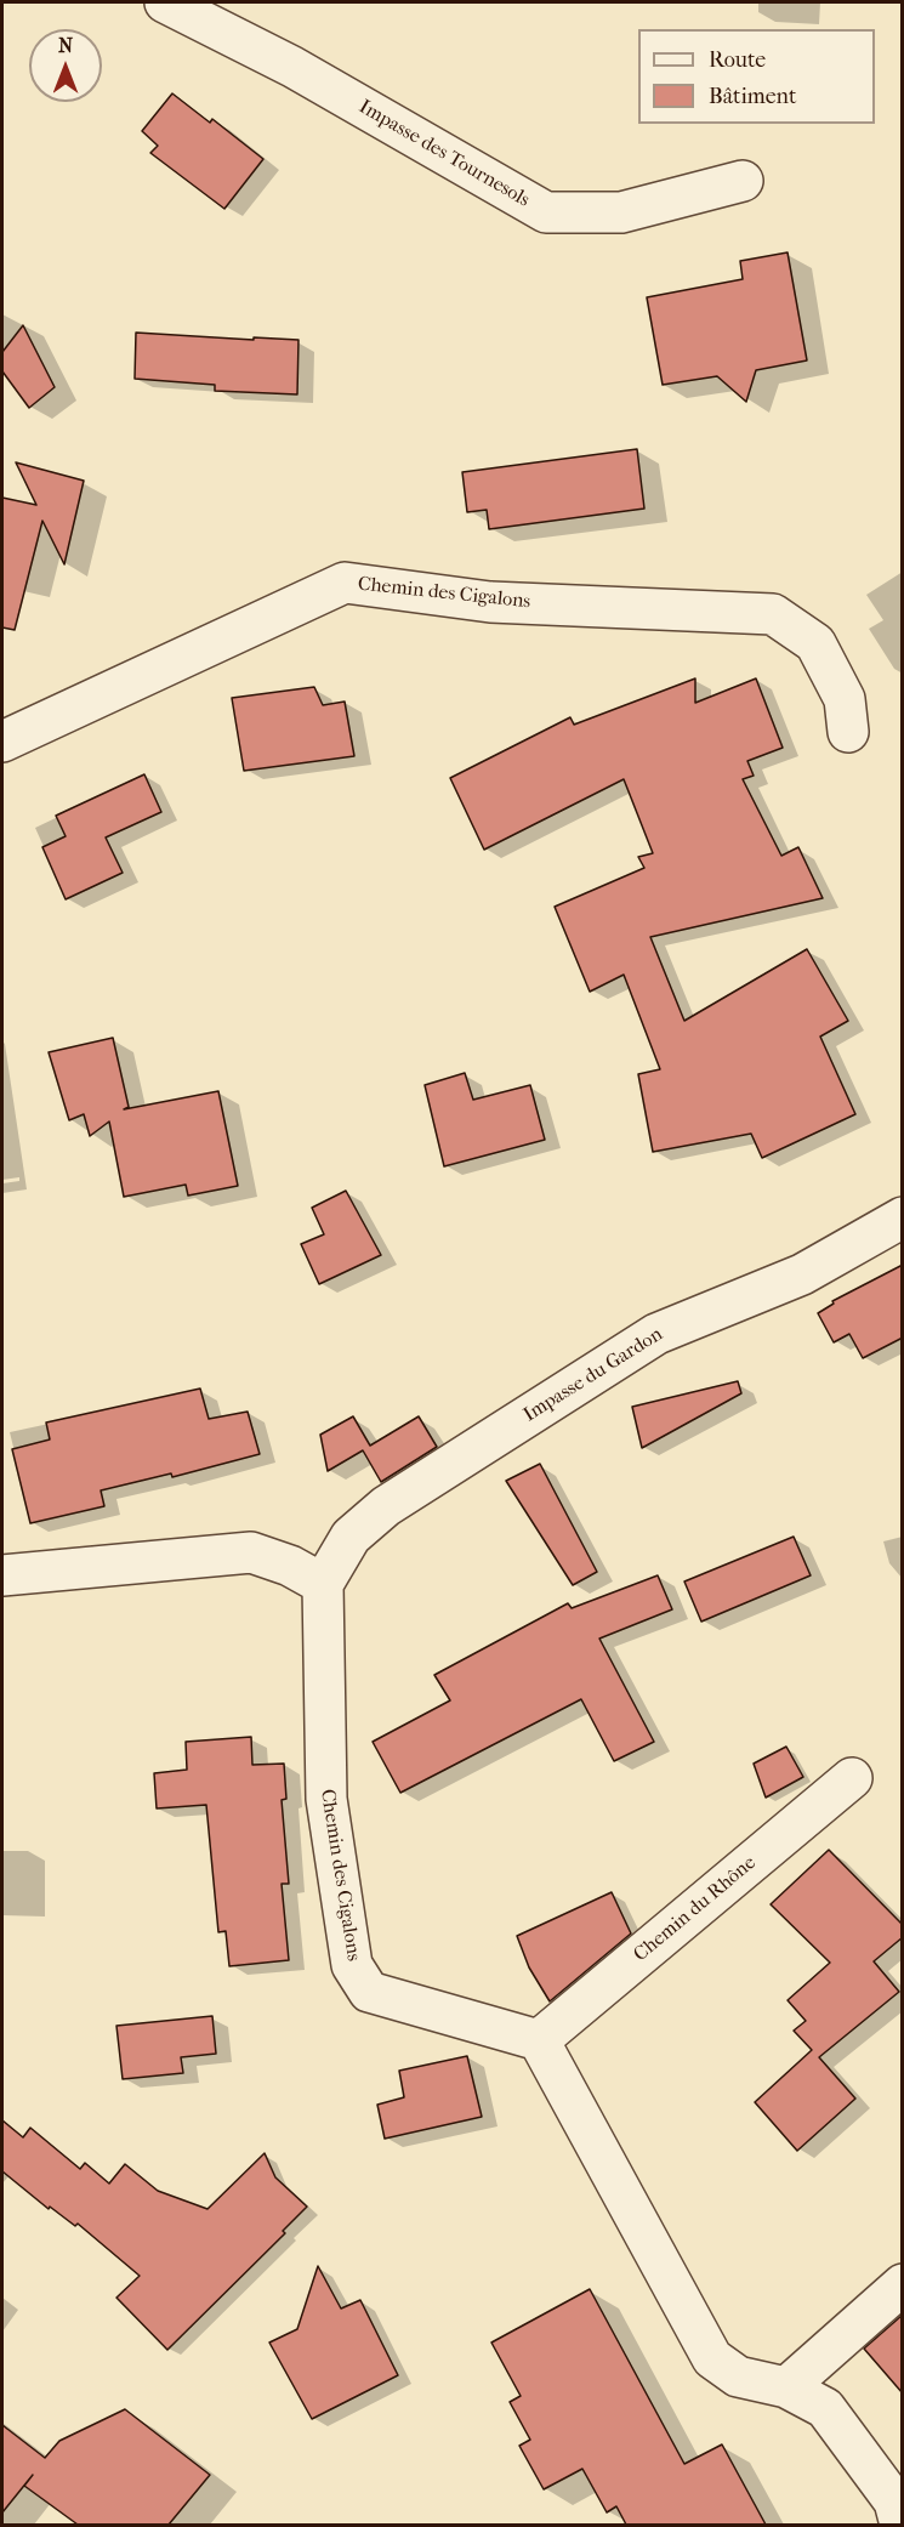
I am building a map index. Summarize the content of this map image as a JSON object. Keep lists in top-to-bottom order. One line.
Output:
{"streets":{"street":["Impasse des Tournesols","Chemin des Cigalons","Impasse du Gardon","Chemin du Rhône"]},"crossings":[["Chemin des Cigalons","Impasse du Gardon"],["Chemin des Cigalons","Chemin du Rhône"]],"legend":["Route","Bâtiment"],"north":"top"}
